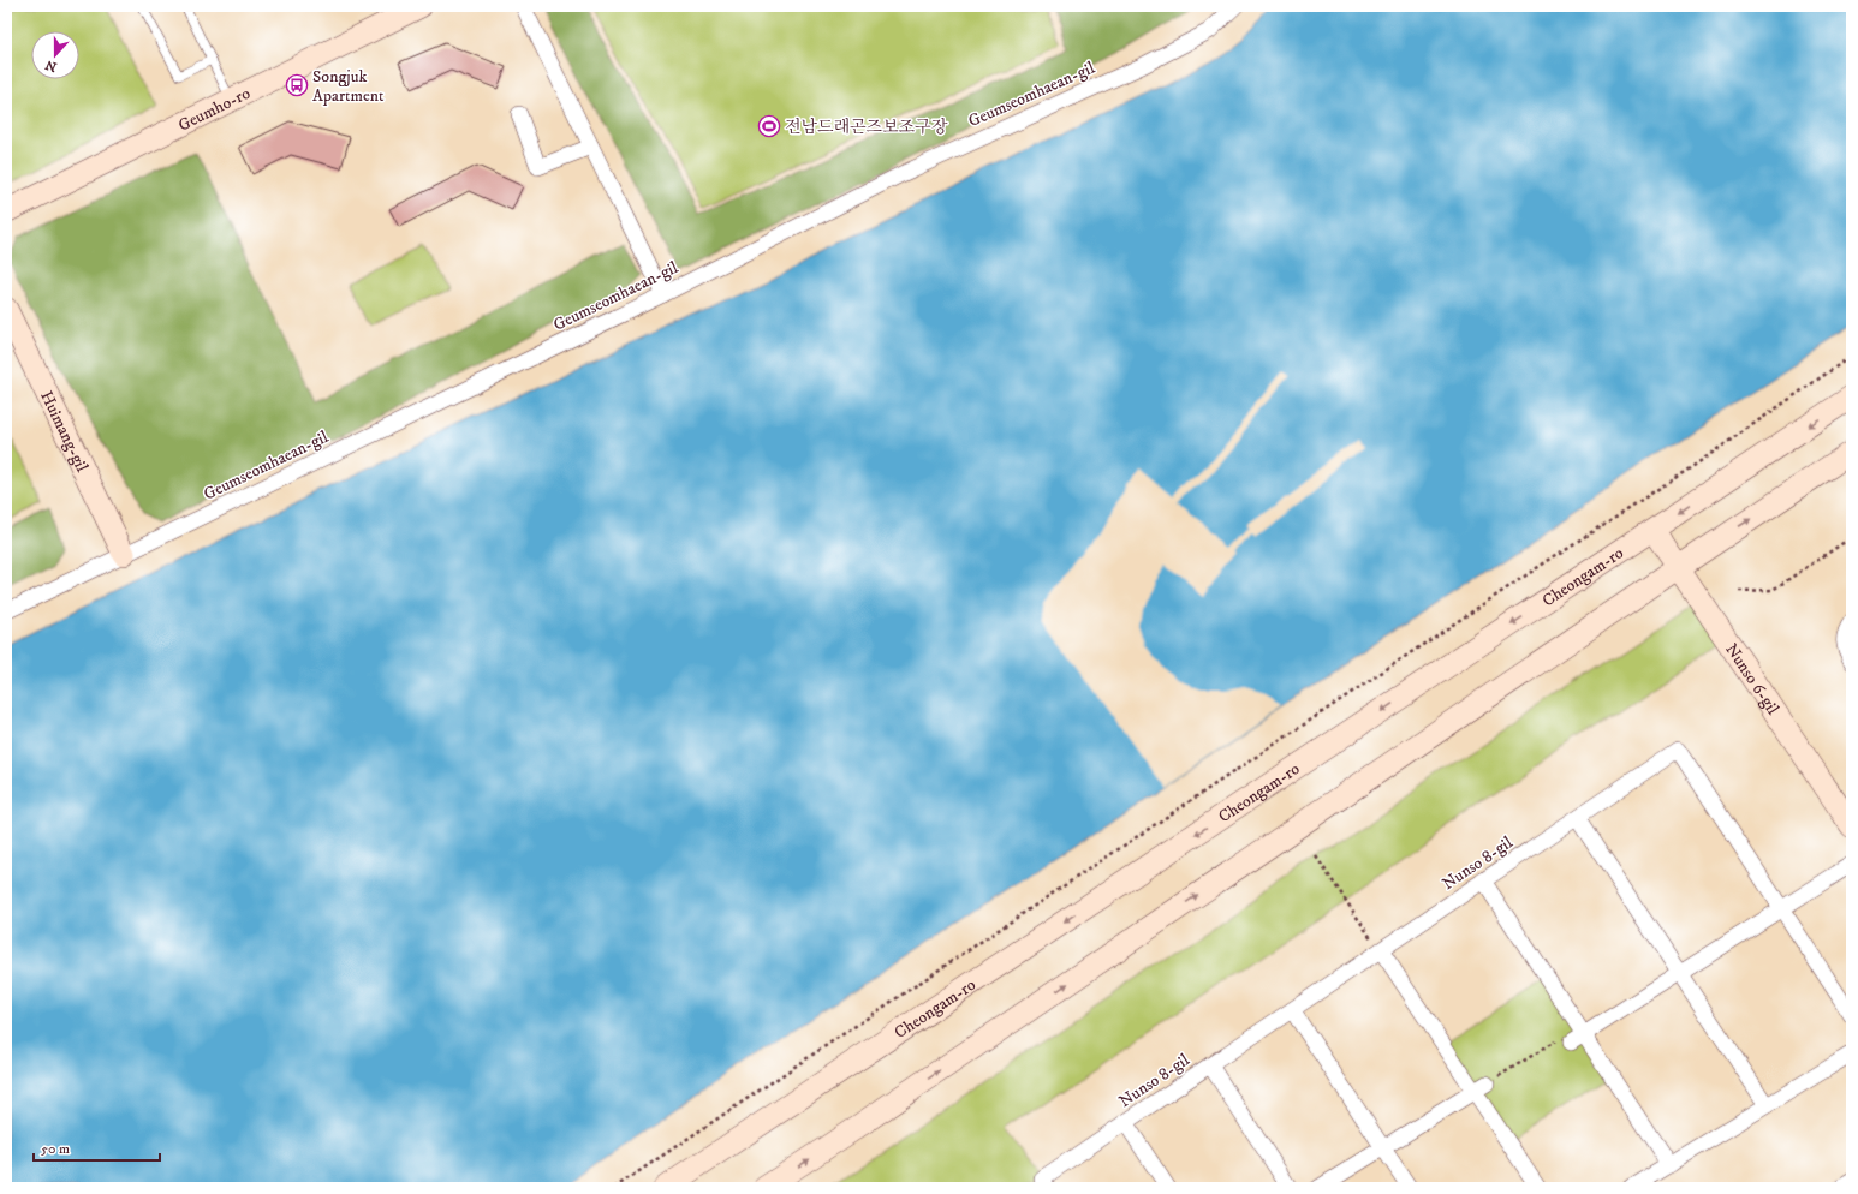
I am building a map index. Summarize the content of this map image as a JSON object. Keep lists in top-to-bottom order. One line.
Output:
{"streets":{"main road":["Geumho-ro","Huimang-gil","Cheongam-ro","Nunso 6-gil"],"street":["Geumseomhaean-gil","Nunso 8-gil"]},"crossings":[["Geumseomhaean-gil","Huimang-gil"],["Cheongam-ro","Nunso 6-gil"]],"places":{"bus stop":["Songjuk Apartment"],"sports":["전남드래곤즈보조구장"]},"scale_bar":"50 m","north":"bottom"}
